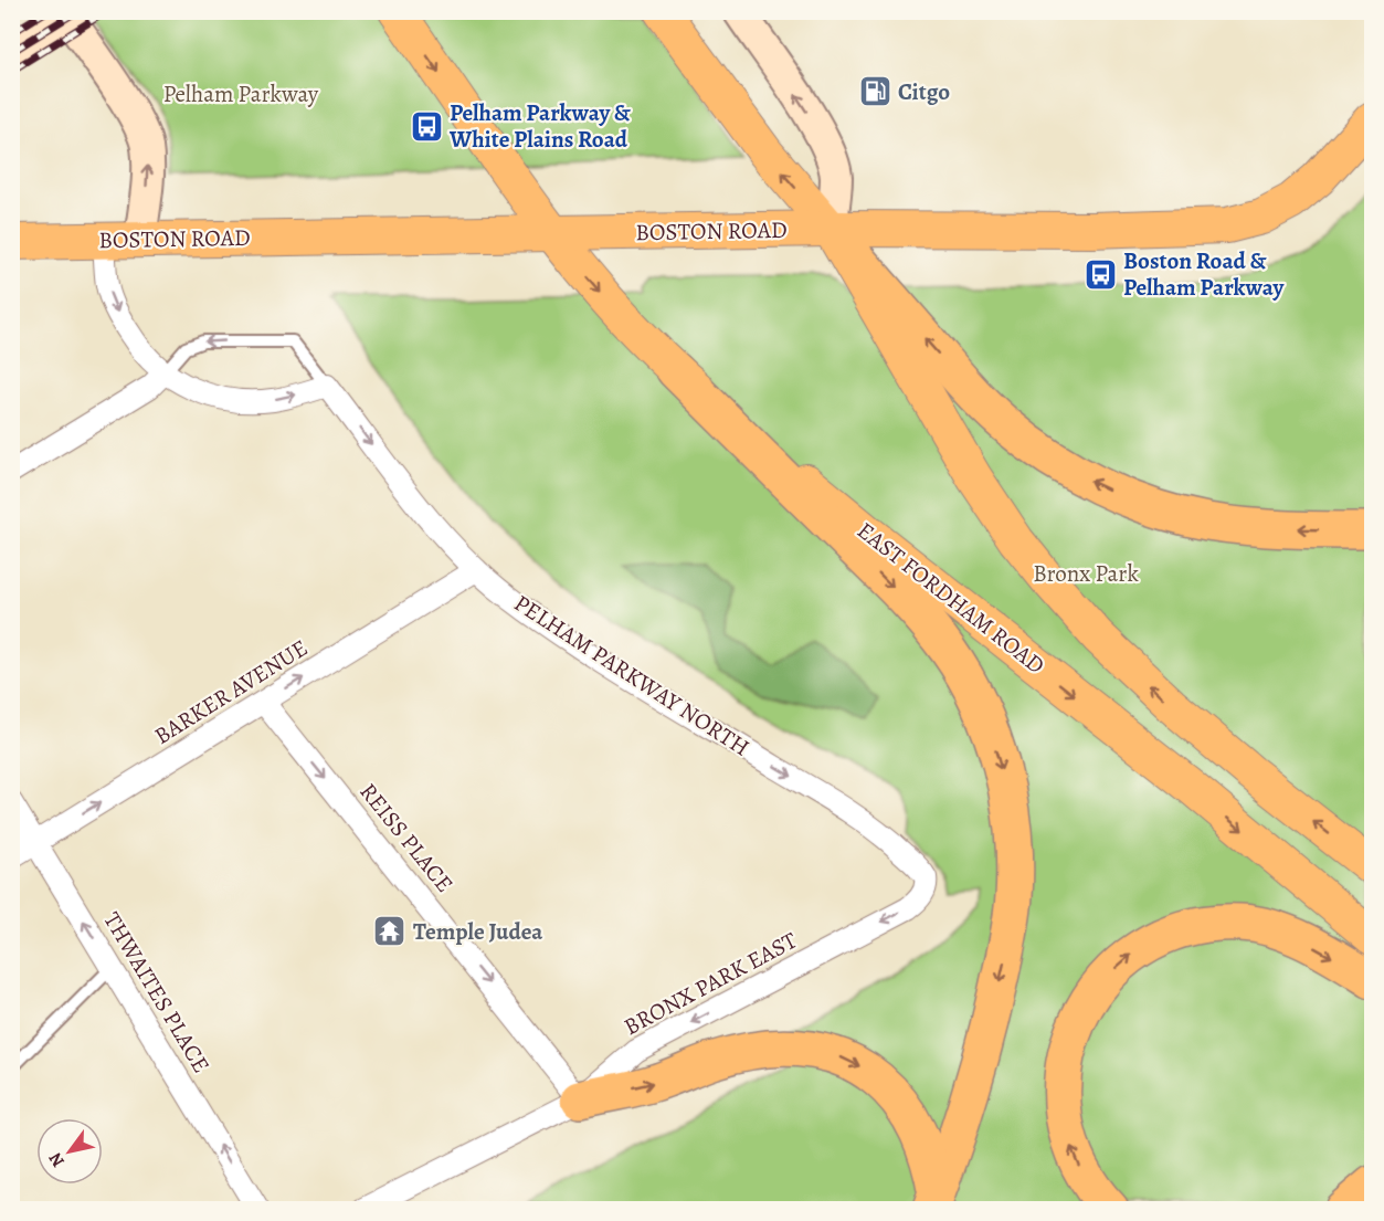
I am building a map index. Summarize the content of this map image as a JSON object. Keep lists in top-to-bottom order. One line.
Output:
{"streets":{"main road":["BOSTON ROAD","EAST FORDHAM ROAD"],"street":["PELHAM PARKWAY NORTH","BARKER AVENUE","REISS PLACE","BRONX PARK EAST","THWAITES PLACE"]},"crossings":[["BOSTON ROAD","EAST FORDHAM ROAD"],["PELHAM PARKWAY NORTH","BARKER AVENUE"],["PELHAM PARKWAY NORTH","BRONX PARK EAST"],["BARKER AVENUE","REISS PLACE"],["BARKER AVENUE","THWAITES PLACE"],["REISS PLACE","BRONX PARK EAST"]],"one_way":["PELHAM PARKWAY NORTH","BARKER AVENUE","REISS PLACE","BRONX PARK EAST","THWAITES PLACE"],"parks":["Pelham Parkway","Bronx Park"],"places":{"fuel station":["Citgo"],"bus stop":["Pelham Parkway & White Plains Road","Boston Road & Pelham Parkway"],"temple":["Temple Judea"]},"north":"bottom left"}
